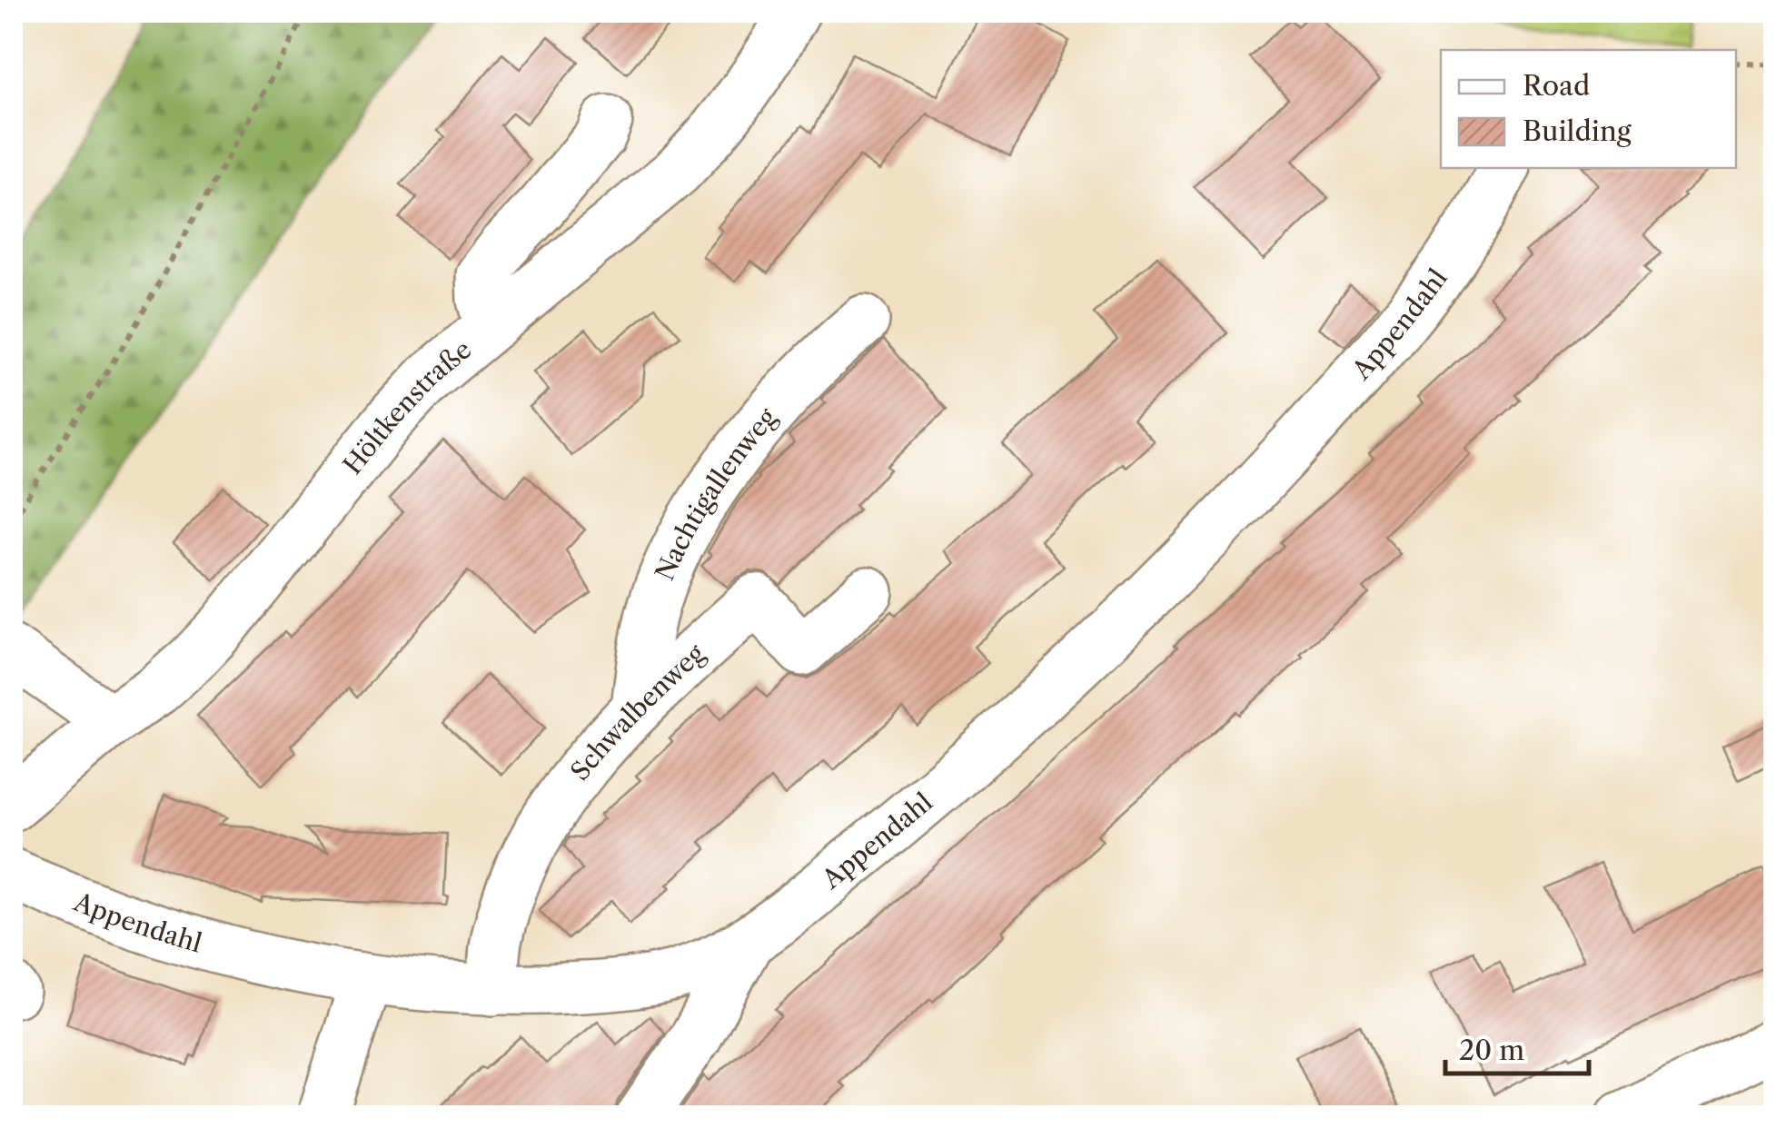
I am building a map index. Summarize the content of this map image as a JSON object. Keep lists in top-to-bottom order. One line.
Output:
{"streets":{"street":["Appendahl","Höltkenstraße","Nachtigallenweg","Schwalbenweg"]},"crossings":[["Appendahl","Schwalbenweg"],["Nachtigallenweg","Schwalbenweg"]],"legend":["Road","Building"],"scale_bar":"20 m"}
